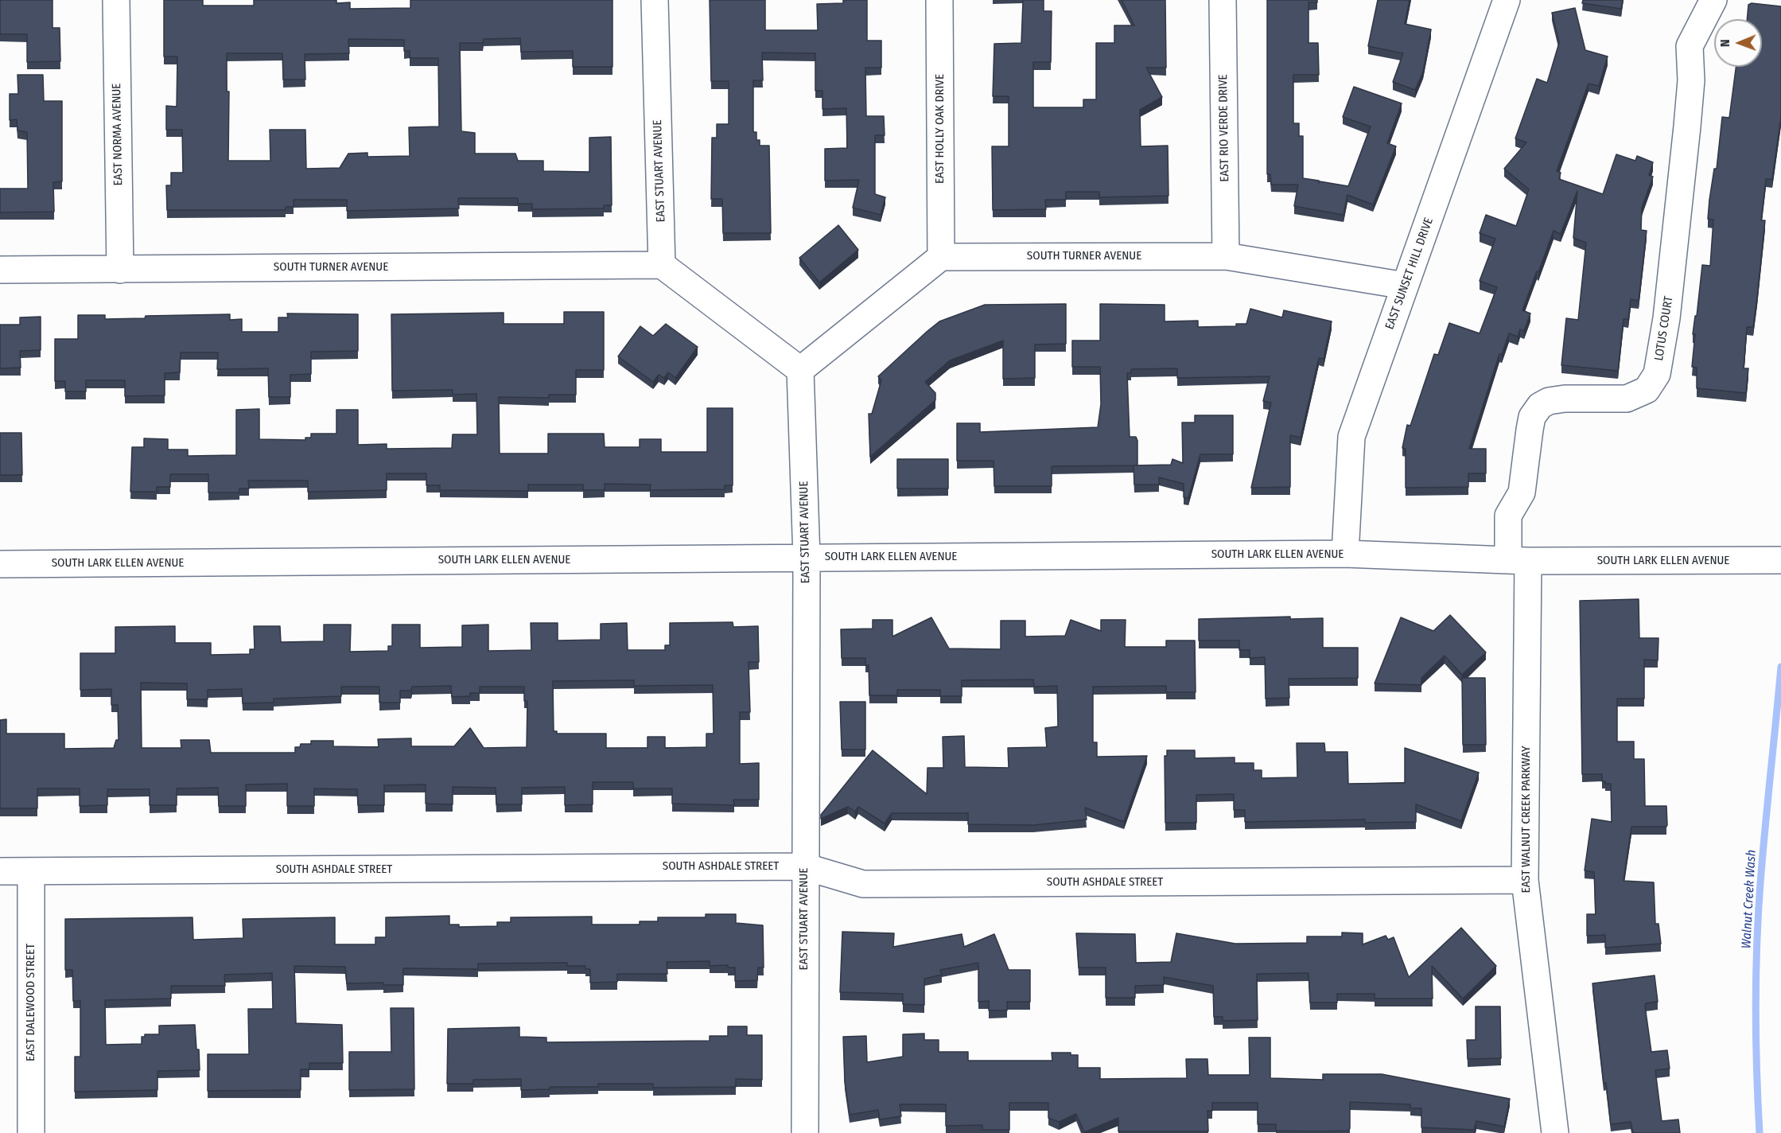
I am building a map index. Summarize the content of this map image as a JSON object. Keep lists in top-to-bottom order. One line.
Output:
{"streets":{"street":["EAST RIO VERDE DRIVE","EAST HOLLY OAK DRIVE","EAST NORMA AVENUE","EAST STUART AVENUE","SOUTH TURNER AVENUE","EAST SUNSET HILL DRIVE","LOTUS COURT","SOUTH LARK ELLEN AVENUE","EAST WALNUT CREEK PARKWAY","SOUTH ASHDALE STREET","EAST DALEWOOD STREET"]},"crossings":[["EAST RIO VERDE DRIVE","SOUTH TURNER AVENUE"],["EAST HOLLY OAK DRIVE","SOUTH TURNER AVENUE"],["EAST NORMA AVENUE","SOUTH TURNER AVENUE"],["EAST STUART AVENUE","SOUTH TURNER AVENUE"],["EAST STUART AVENUE","SOUTH LARK ELLEN AVENUE"],["EAST STUART AVENUE","SOUTH ASHDALE STREET"],["SOUTH TURNER AVENUE","EAST SUNSET HILL DRIVE"],["EAST SUNSET HILL DRIVE","SOUTH LARK ELLEN AVENUE"],["LOTUS COURT","SOUTH LARK ELLEN AVENUE"],["LOTUS COURT","EAST WALNUT CREEK PARKWAY"],["SOUTH LARK ELLEN AVENUE","EAST WALNUT CREEK PARKWAY"],["EAST WALNUT CREEK PARKWAY","SOUTH ASHDALE STREET"],["SOUTH ASHDALE STREET","EAST DALEWOOD STREET"]],"water":["Walnut Creek Wash"],"north":"left"}
